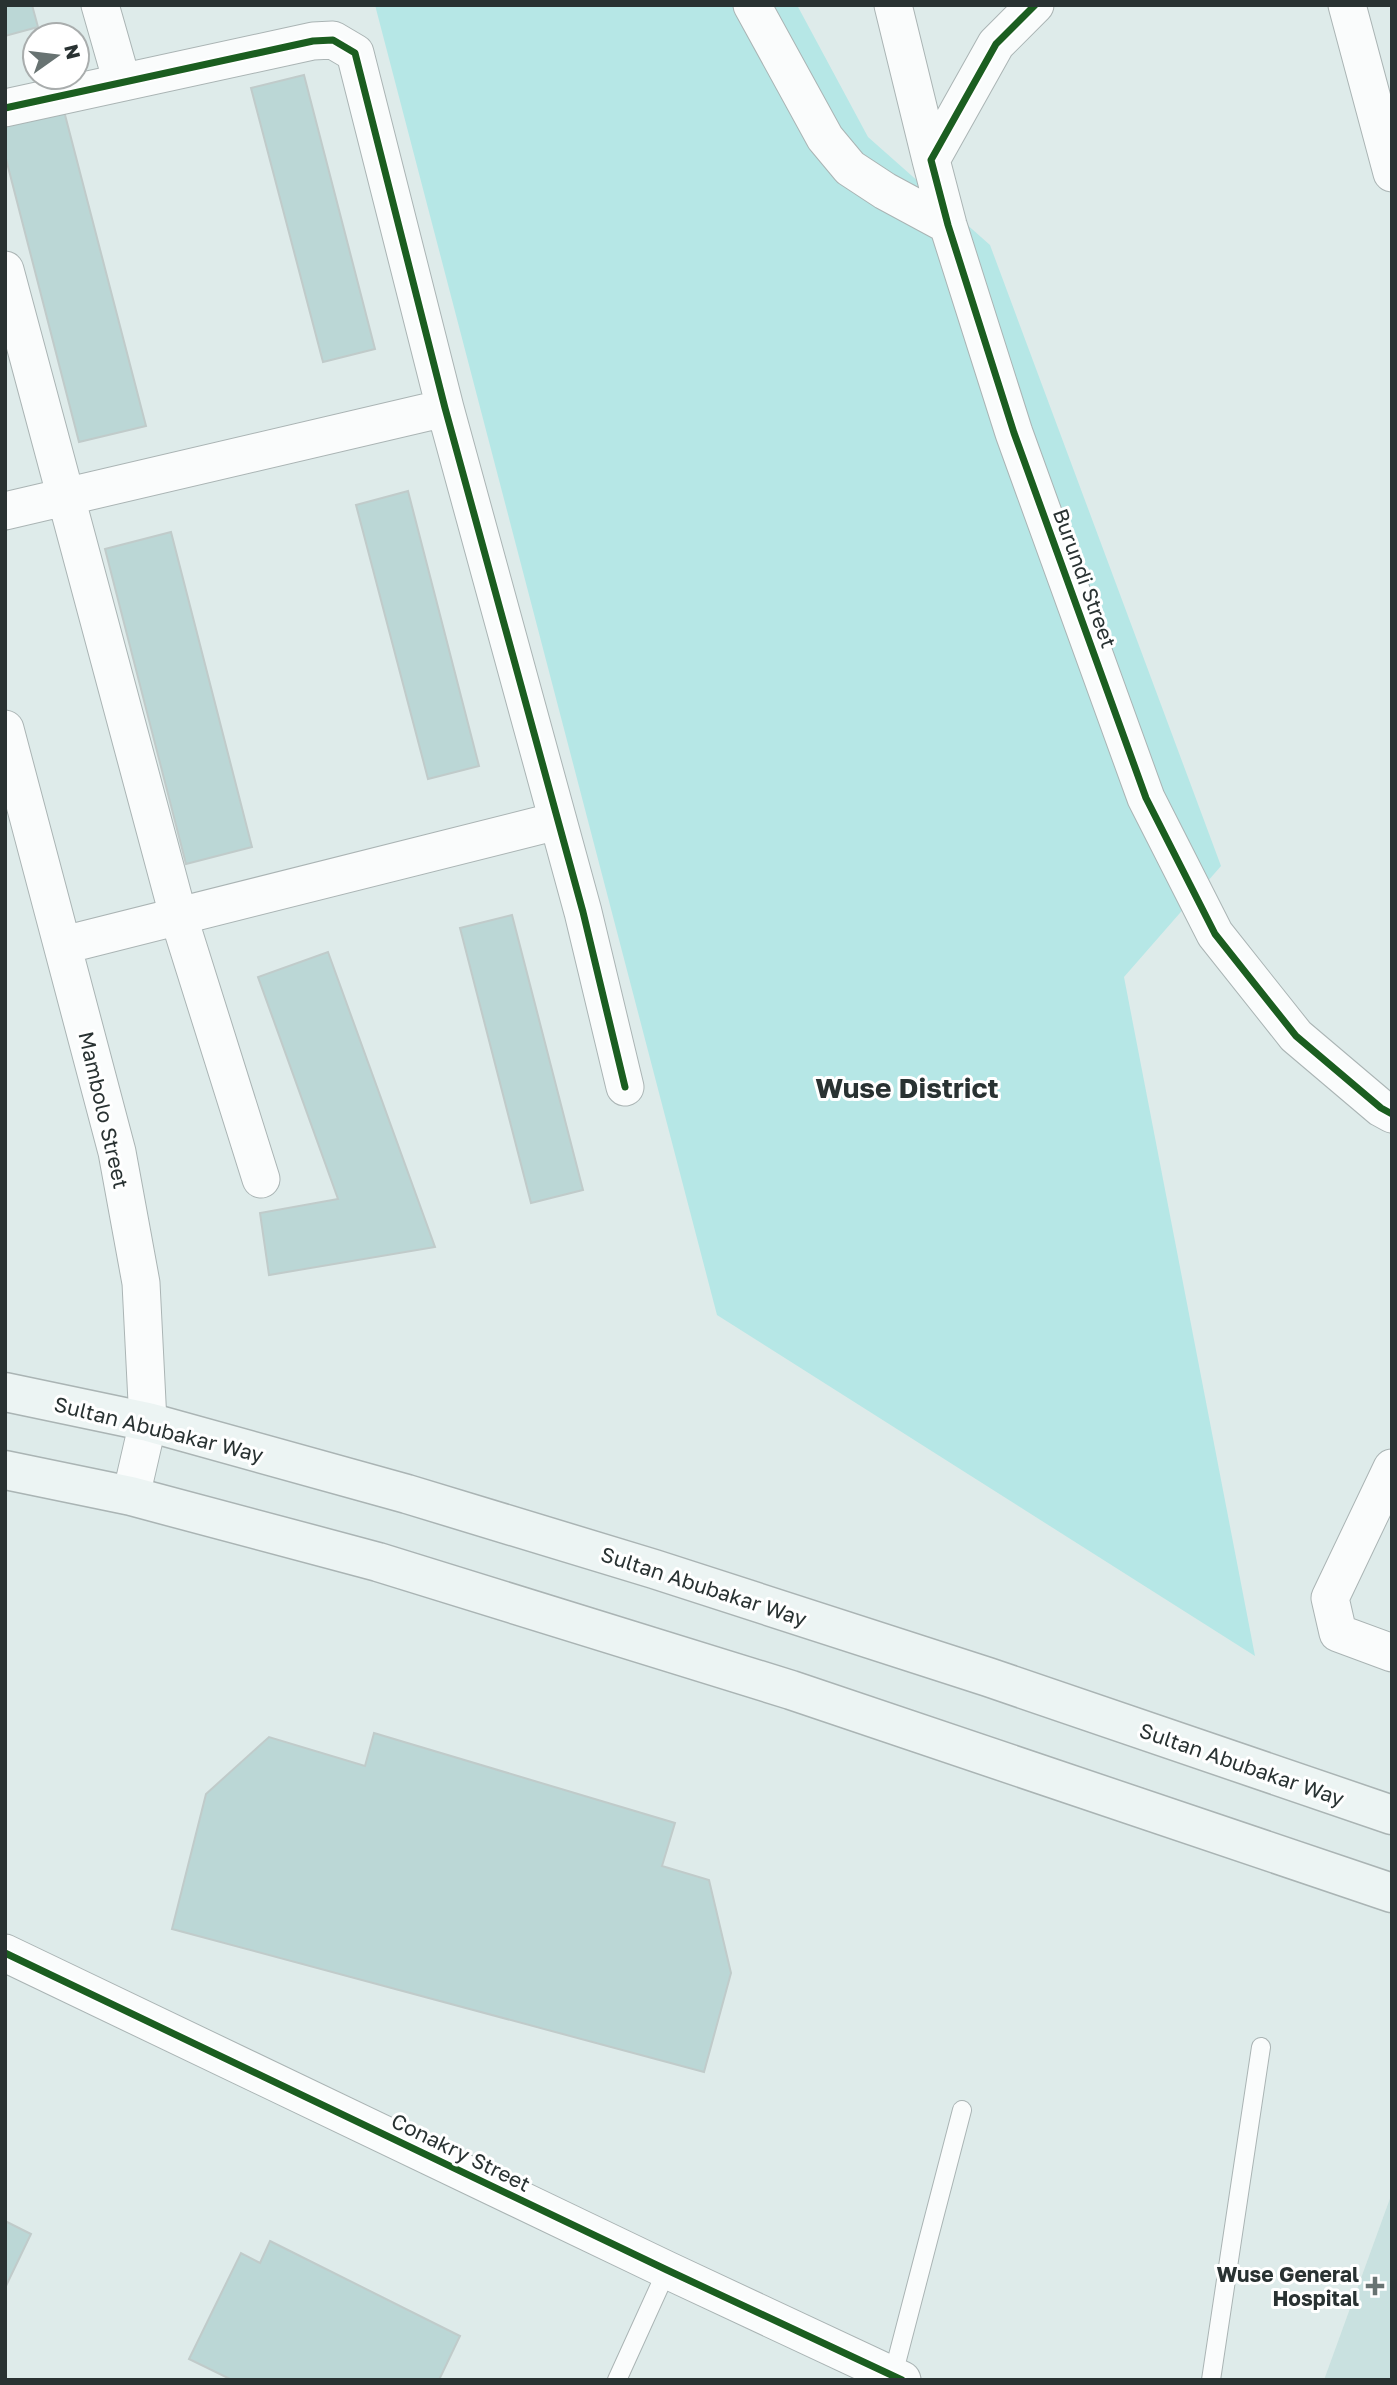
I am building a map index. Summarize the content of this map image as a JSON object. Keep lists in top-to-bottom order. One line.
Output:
{"streets":{"main road":["Sultan Abubakar Way"],"street":["Burundi Street","Mambolo Street","Conakry Street"]},"crossings":[["Mambolo Street","Sultan Abubakar Way"]],"districts":["Wuse District"],"places":{"health":["Wuse General Hospital"]},"north":"right"}
